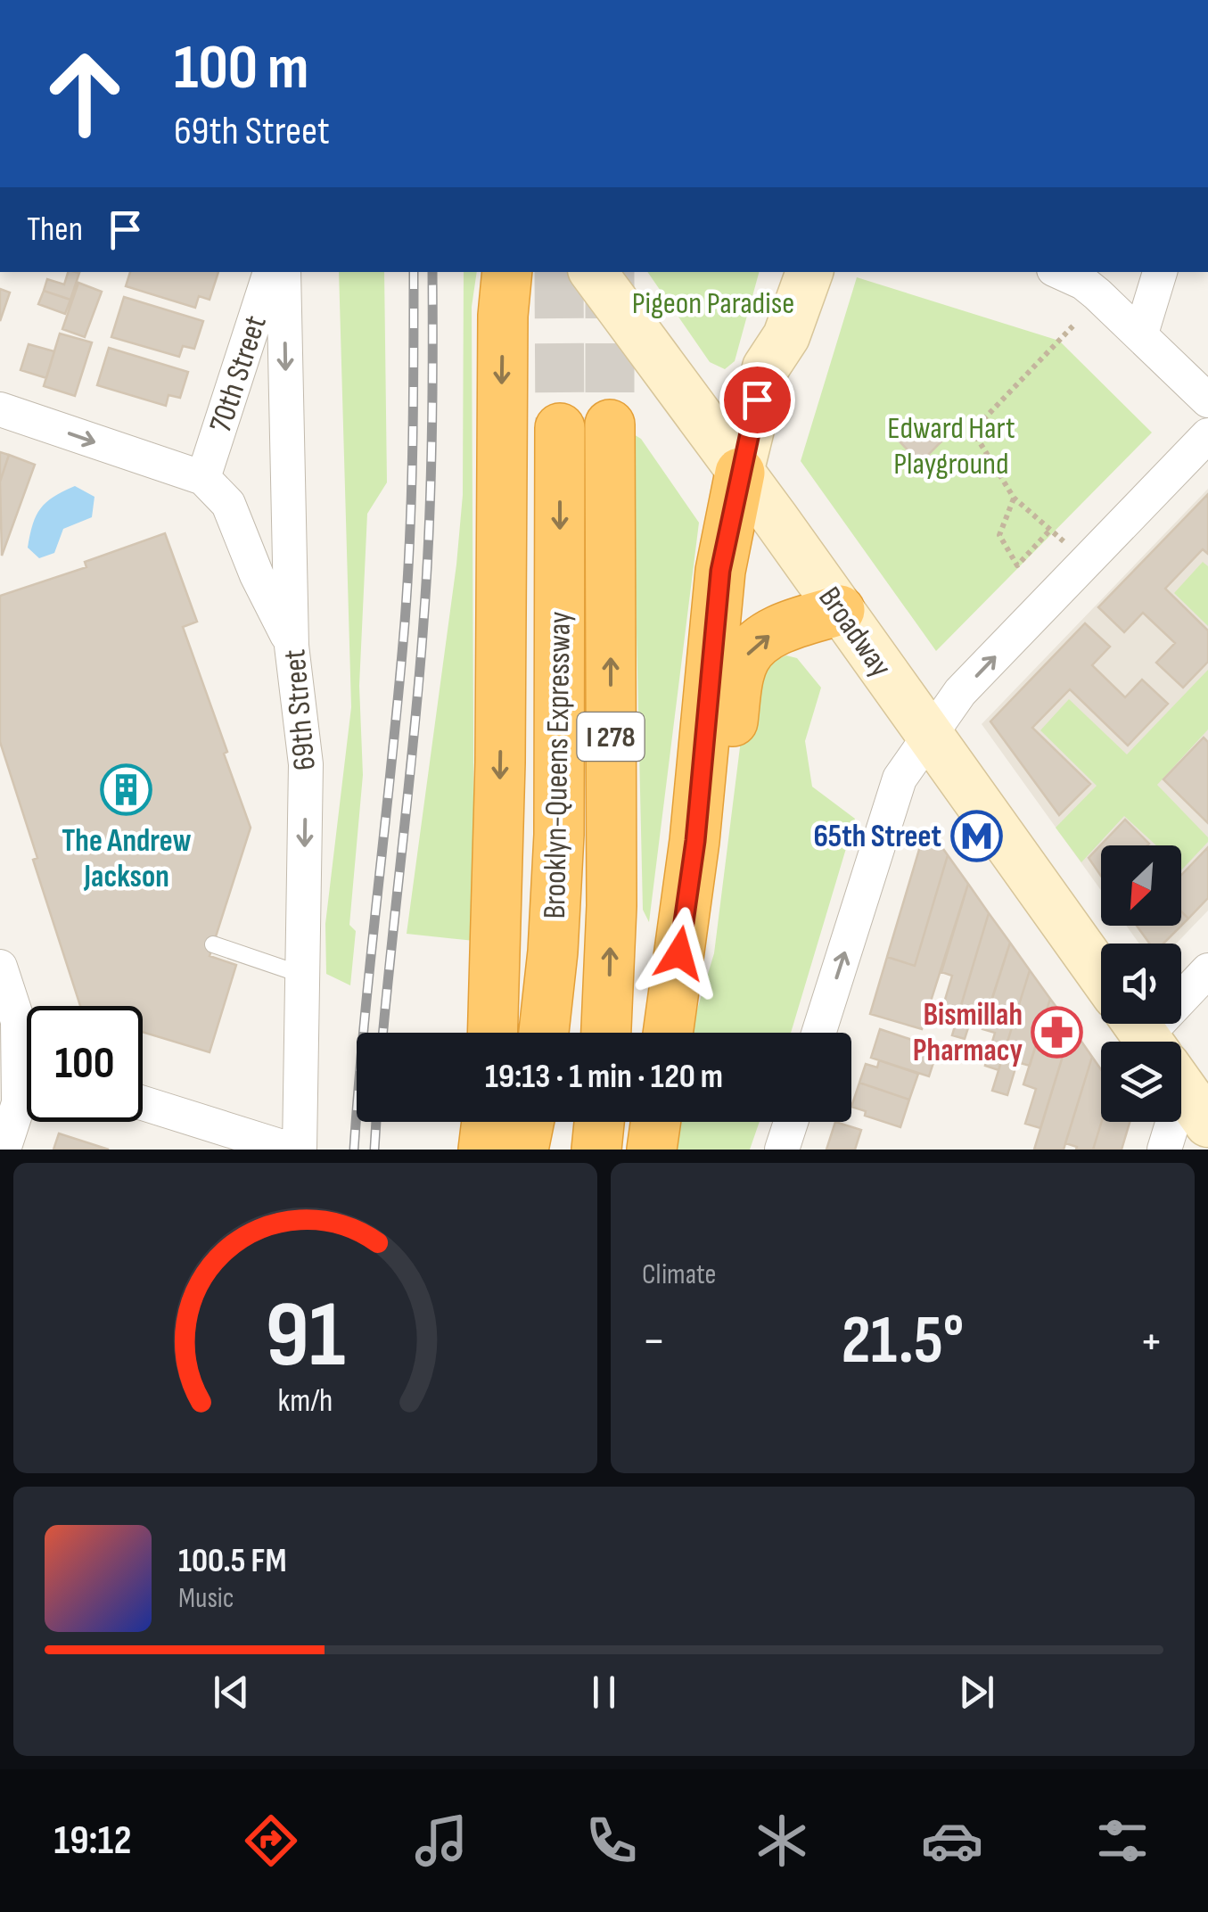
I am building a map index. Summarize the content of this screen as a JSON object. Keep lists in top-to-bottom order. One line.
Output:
{"streets":{"highway":["I 278","Brooklyn-Queens Expressway"],"main road":["Broadway"],"street":["70th Street","69th Street"]},"one_way":["69th Street"],"parks":["Pigeon Paradise","Edward Hart Playground"],"places":{"building":["The Andrew Jackson"],"metro station":["65th Street"],"pharmacy":["Bismillah Pharmacy"]},"north":"bottom left","page":{"turn":["100 m","69th Street"],"then":"Then","limit":"100","trip":"19:13 · 1 min · 120 m","tile":"Climate","heat":["−","21.5°","+"],"song":["100.5 FM","Music"],"tabs":"19:12","gauge":["91","km/h"]}}
